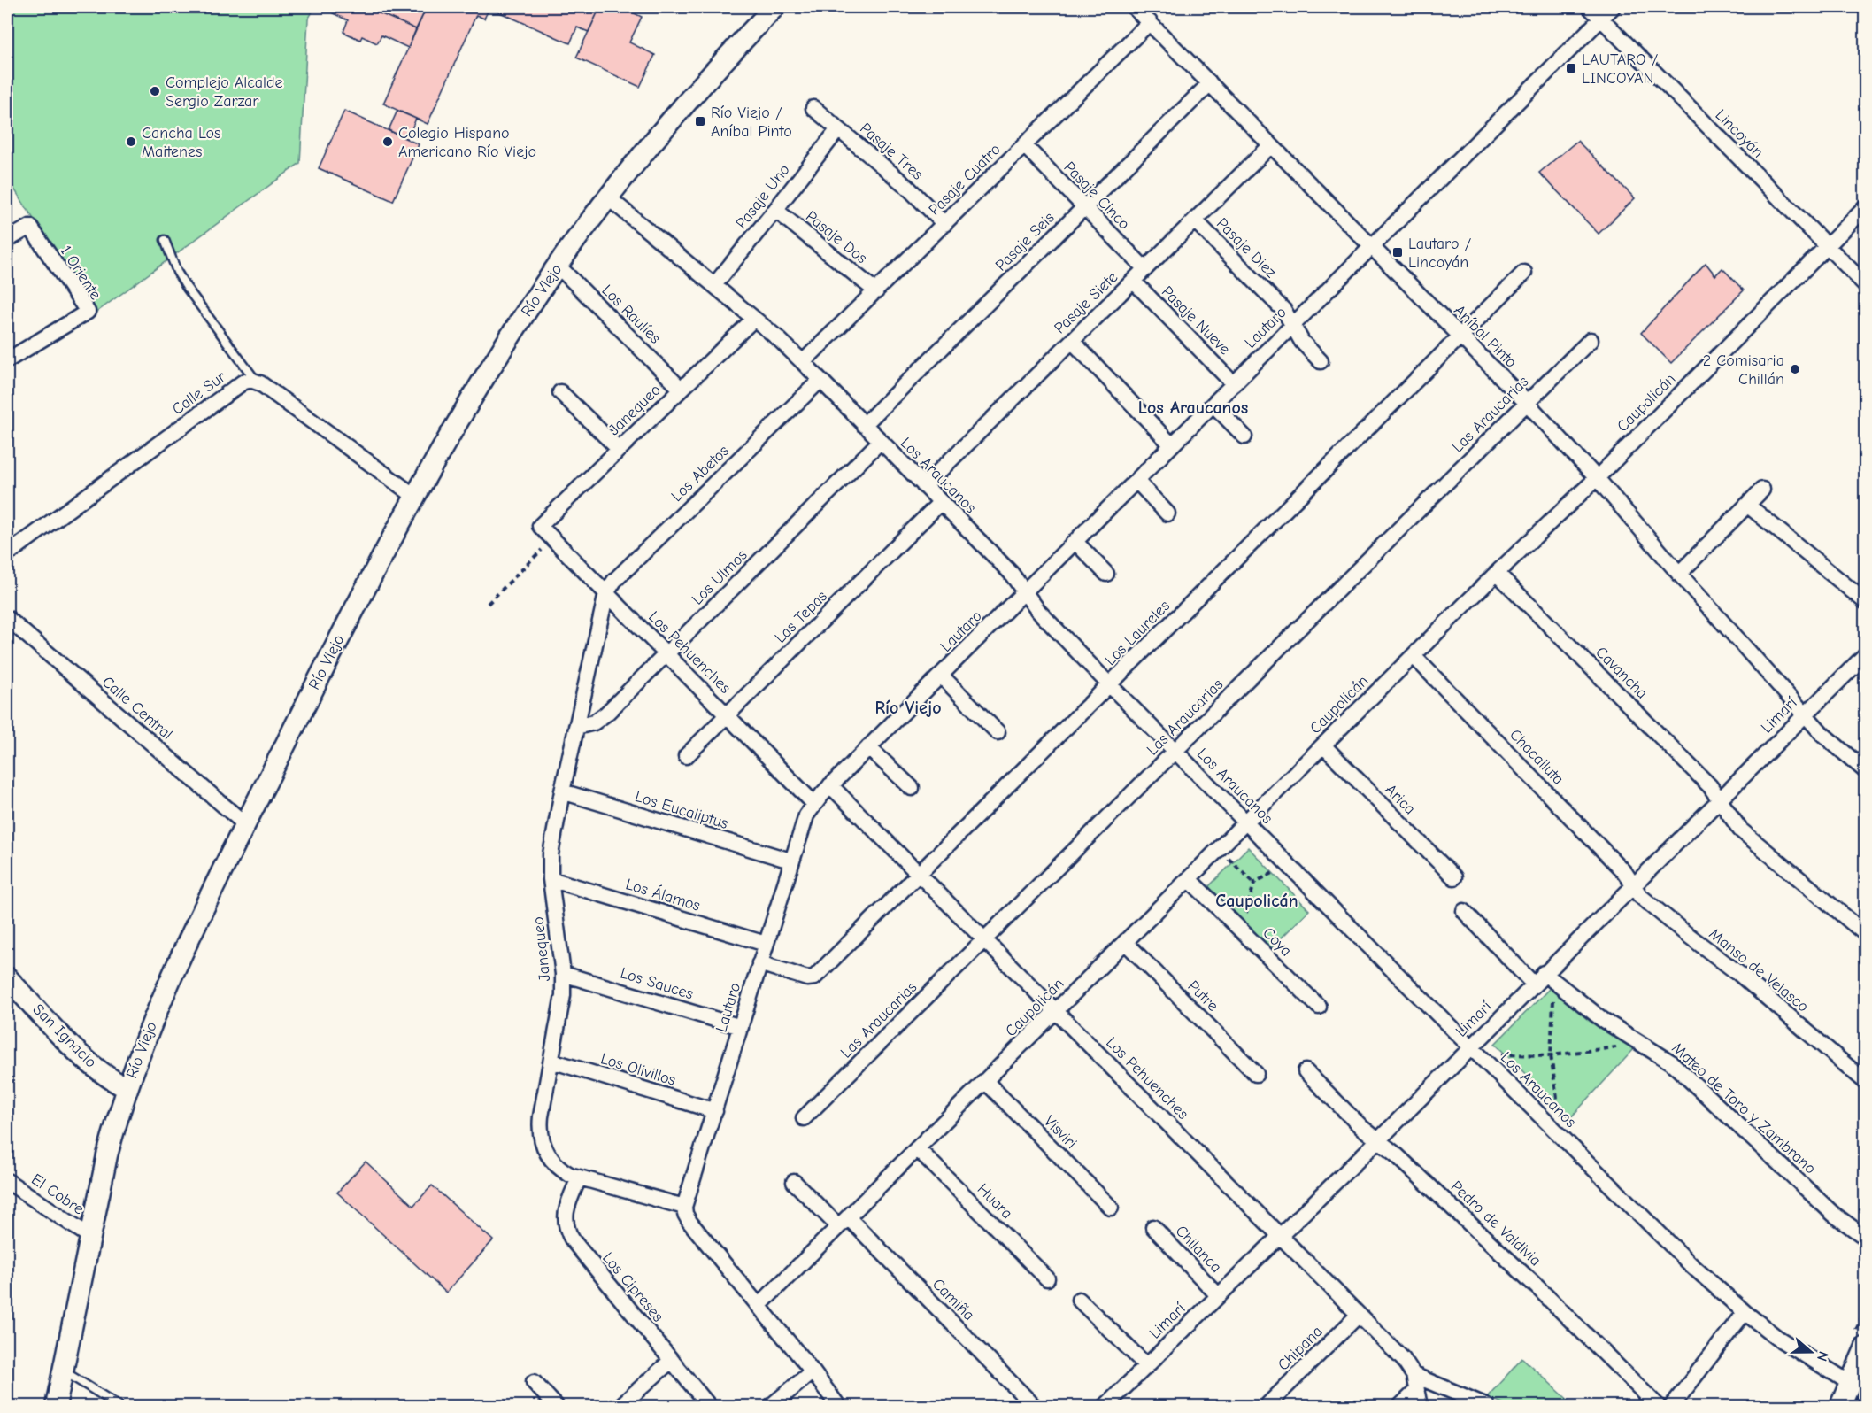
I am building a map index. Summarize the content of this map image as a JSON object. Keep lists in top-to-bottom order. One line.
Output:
{"streets":{"main road":["Río Viejo","San Ignacio"],"street":["Lincoyán","Pasaje Tres","Pasaje Cuatro","Pasaje Cinco","Pasaje Uno","Pasaje Dos","Pasaje Seis","Pasaje Diez","1 Oriente","Pasaje Siete","Los Raulíes","Pasaje Nueve","Lautaro","Aníbal Pinto","Calle Sur","Caupolicán","Janequeo","Las Araucarias","Los Abetos","Los Araucanos","Los Ulmos","Las Tepas","Los Laureles","Los Pehuenches","Cavancha","Calle Central","Limarí","Chacalluta","Arica","Los Eucaliptus","Los Álamos","Coya","Manso de Velasco","Los Sauces","Putre","Los Olivillos","Mateo de Toro y Zambrano","Visviri","El Cobre","Huara","Pedro de Valdivia","Chilanca","Los Cipreses","Camiña","Chipana"]},"crossings":[["Lincoyán","Lautaro"],["Lincoyán","Caupolicán"],["Pasaje Tres","Pasaje Cuatro"],["Pasaje Tres","Pasaje Uno"],["Pasaje Cuatro","Pasaje Cinco"],["Pasaje Cuatro","Pasaje Dos"],["Pasaje Cuatro","Aníbal Pinto"],["Pasaje Cuatro","Los Araucanos"],["Pasaje Cinco","Pasaje Seis"],["Pasaje Cinco","Pasaje Siete"],["Pasaje Uno","Pasaje Dos"],["Pasaje Uno","Los Araucanos"],["Pasaje Seis","Aníbal Pinto"],["Pasaje Seis","Los Araucanos"],["Pasaje Diez","Pasaje Siete"],["Pasaje Diez","Lautaro"],["Río Viejo","Los Raulíes"],["Río Viejo","Los Araucanos"],["Río Viejo","Calle Central"],["Río Viejo","San Ignacio"],["Río Viejo","El Cobre"],["Pasaje Siete","Pasaje Nueve"],["Pasaje Siete","Aníbal Pinto"],["Pasaje Siete","Los Araucanos"],["Los Raulíes","Janequeo"],["Pasaje Nueve","Lautaro"],["Lautaro","Aníbal Pinto"],["Lautaro","Janequeo"],["Lautaro","Los Araucanos"],["Lautaro","Los Laureles"],["Lautaro","Los Pehuenches"],["Lautaro","Los Eucaliptus"],["Lautaro","Los Álamos"],["Lautaro","Los Sauces"],["Lautaro","Los Olivillos"],["Aníbal Pinto","Caupolicán"],["Aníbal Pinto","Las Araucarias"],["Aníbal Pinto","Los Laureles"],["Aníbal Pinto","Limarí"],["Caupolicán","Los Araucanos"],["Caupolicán","Los Pehuenches"],["Caupolicán","Cavancha"],["Caupolicán","Chacalluta"],["Caupolicán","Arica"],["Caupolicán","Coya"],["Caupolicán","Putre"],["Caupolicán","Visviri"],["Caupolicán","Huara"],["Caupolicán","Camiña"],["Janequeo","Los Abetos"],["Janequeo","Los Araucanos"],["Janequeo","Los Ulmos"],["Janequeo","Los Pehuenches"],["Janequeo","Los Eucaliptus"],["Janequeo","Los Álamos"],["Janequeo","Los Sauces"],["Janequeo","Los Olivillos"],["Janequeo","Los Cipreses"],["Las Araucarias","Los Araucanos"],["Las Araucarias","Los Pehuenches"],["Los Abetos","Los Araucanos"],["Los Abetos","Los Pehuenches"],["Los Araucanos","Los Ulmos"],["Los Araucanos","Las Tepas"],["Los Araucanos","Los Laureles"],["Los Araucanos","Limarí"],["Los Ulmos","Los Pehuenches"],["Las Tepas","Los Pehuenches"],["Los Laureles","Los Pehuenches"],["Los Pehuenches","Limarí"],["Los Pehuenches","Chipana"],["Cavancha","Limarí"],["Limarí","Chacalluta"],["Limarí","Manso de Velasco"],["Limarí","Mateo de Toro y Zambrano"],["Limarí","Pedro de Valdivia"],["Limarí","Chilanca"],["Chacalluta","Manso de Velasco"]],"districts":["Los Araucanos","Río Viejo","Caupolicán"],"places":{"transit":["LAUTARO / LINCOYAN","Río Viejo / Aníbal Pinto","Lautaro / Lincoyán"],"other":["Complejo Alcalde Sergio Zarzar","Cancha Los Maitenes","Colegio Hispano Americano Río Viejo","2 Comisaria Chillán"]},"north":"right"}
